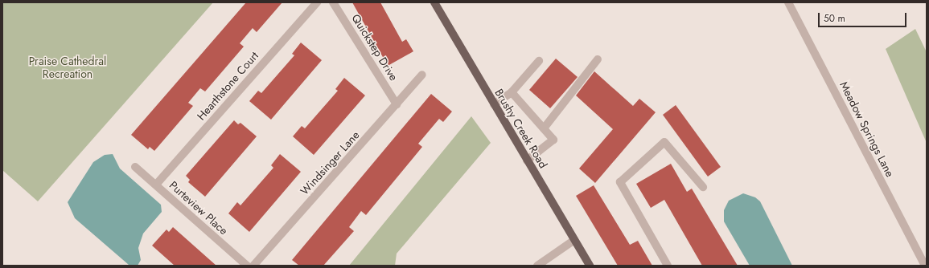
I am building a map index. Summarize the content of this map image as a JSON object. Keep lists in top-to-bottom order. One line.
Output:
{"streets":{"main road":["Brushy Creek Road"],"street":["Quickstep Drive","Hearthstone Court","Meadow Springs Lane","Windsinger Lane","Purteview Place"]},"crossings":[["Quickstep Drive","Windsinger Lane"],["Hearthstone Court","Purteview Place"]],"parks":["Praise Cathedral Recreation"],"scale_bar":"50 m"}
